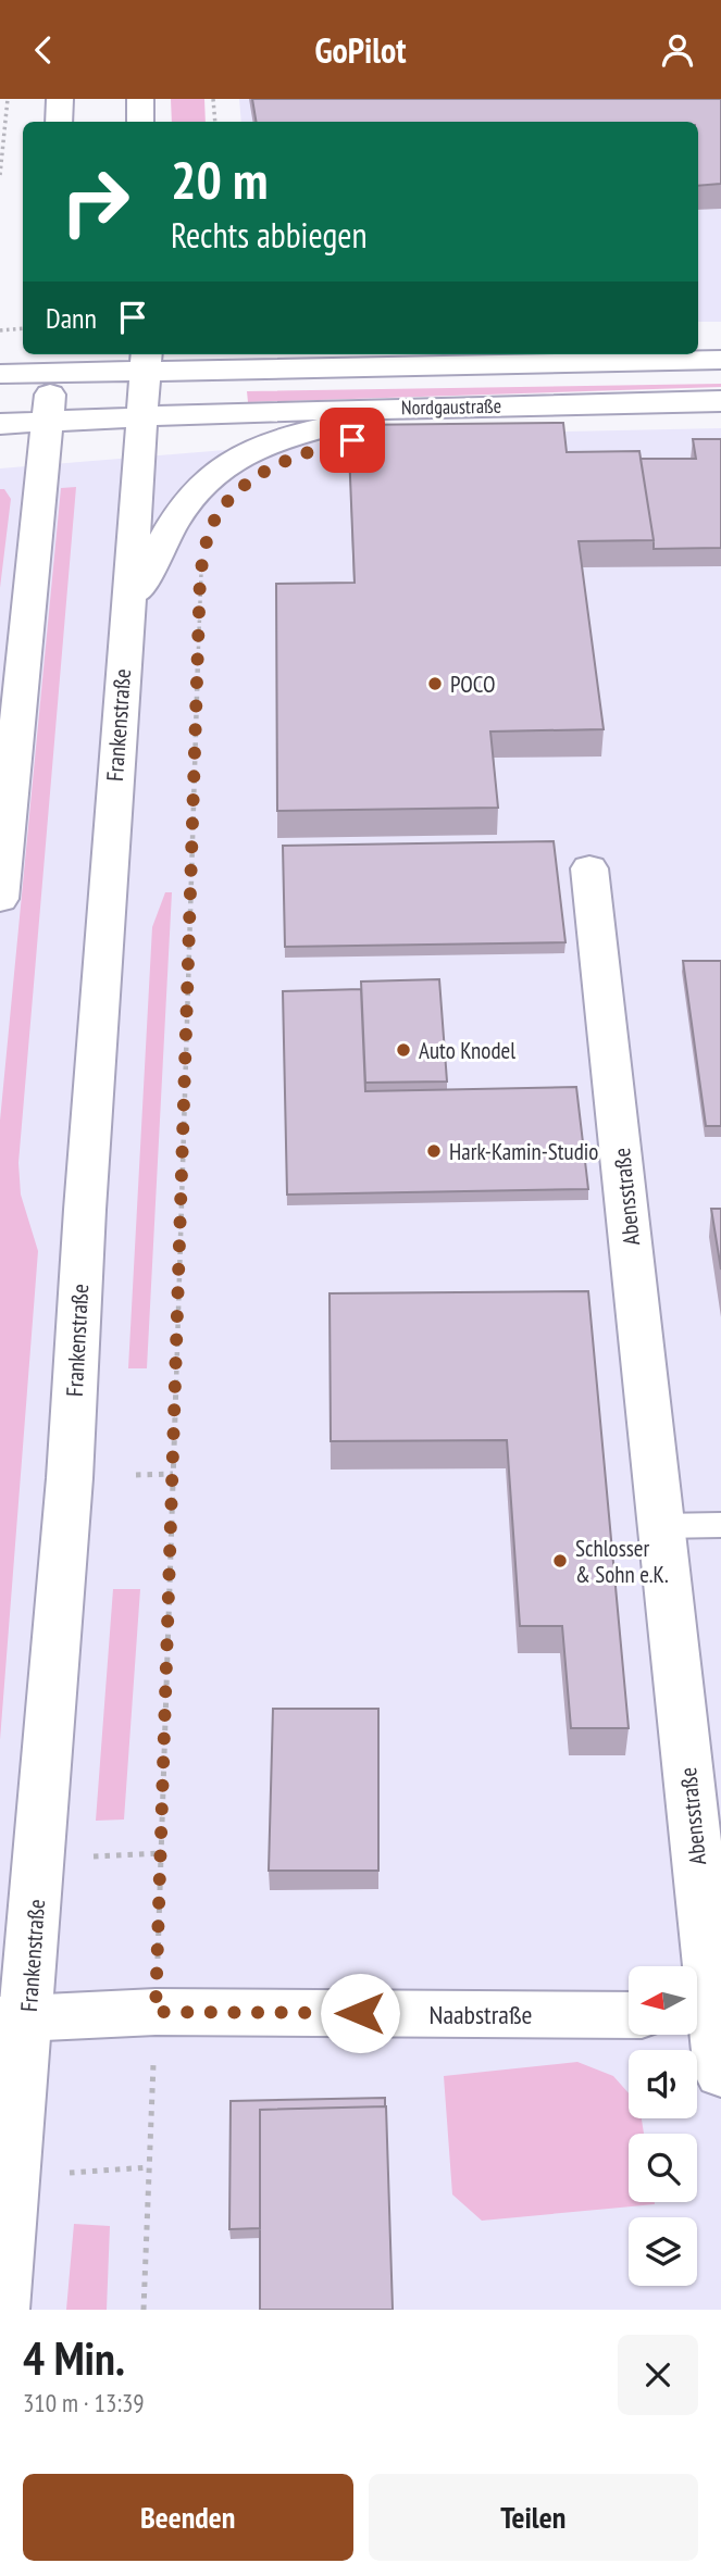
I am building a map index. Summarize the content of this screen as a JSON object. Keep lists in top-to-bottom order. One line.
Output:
{"streets":{"main road":["Nordgaustraße","Frankenstraße","Abensstraße","Naabstraße"]},"crossings":[["Nordgaustraße","Frankenstraße"],["Frankenstraße","Naabstraße"]],"places":["POCO","Auto Knodel","Hark-Kamin-Studio","Schlosser & Sohn e.K."],"north":"left","page":{"header":"GoPilot","turn":["20 m","Rechts abbiegen"],"then":"Dann","heading":["4 Min.","310 m · 13:39"],"buttons":["Beenden","Teilen"]}}
